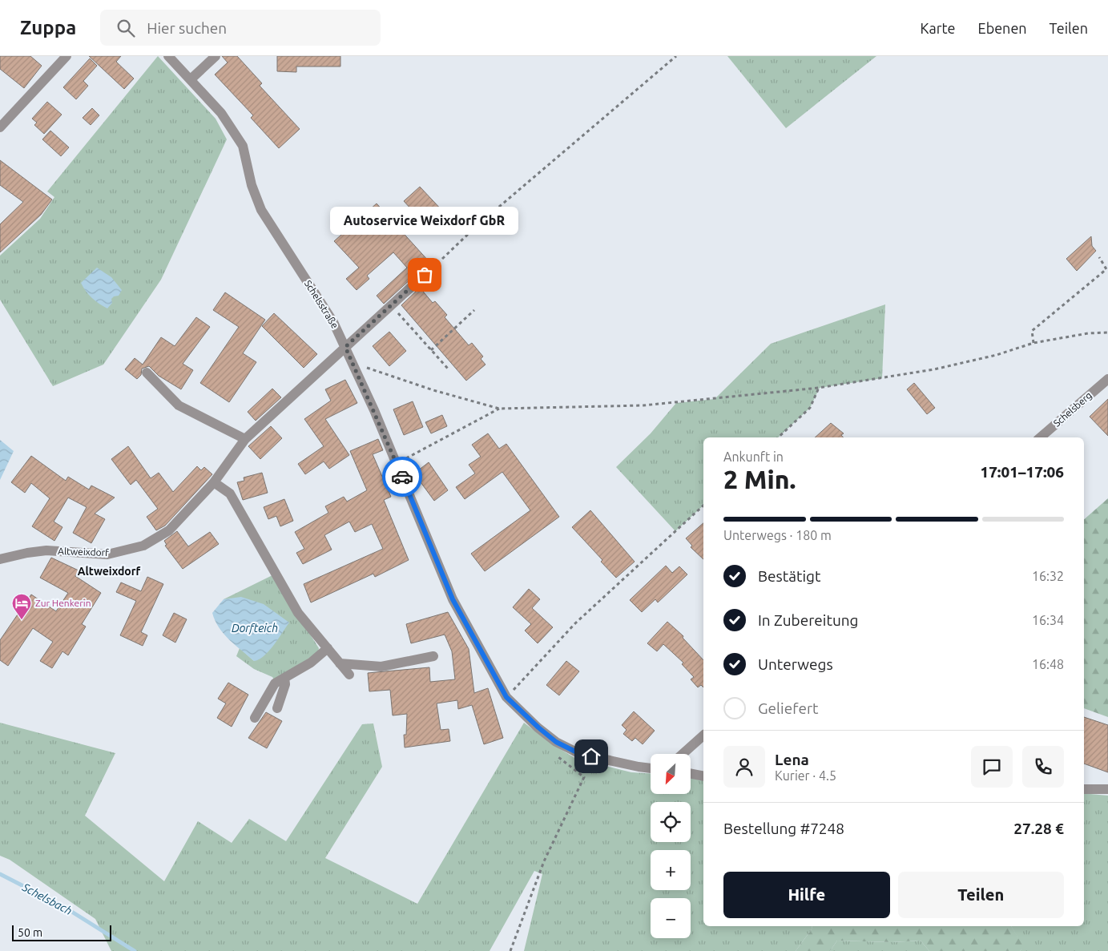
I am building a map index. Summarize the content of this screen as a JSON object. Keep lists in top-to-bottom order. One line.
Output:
{"streets":{"street":["Schelsstraße","Schelsberg","Altweixdorf"]},"crossings":[["Schelsstraße","Altweixdorf"]],"districts":["Altweixdorf"],"water":["Dorfteich","Schelsbach"],"places":{"other":["Autoservice Weixdorf GbR"],"hotel":["Zur Henkerin"]},"scale_bar":"50 m","north":"bottom left","page":{"header":"Zuppa","search":"Hier suchen","nav":["Karte","Ebenen","Teilen"],"bubble":"Autoservice Weixdorf GbR","heading":["2 Min.","Ankunft in","17:01–17:06"],"panel":["Lena","Kurier · 4.5","Bestellung #7248","27.28 €"],"bar":"Unterwegs · 180 m","list":[["Bestätigt","16:32"],["In Zubereitung","16:34"],["Unterwegs","16:48"],"Geliefert"],"map_buttons":["+","−"],"buttons":["Hilfe","Teilen"],"scale":"50 m"}}
